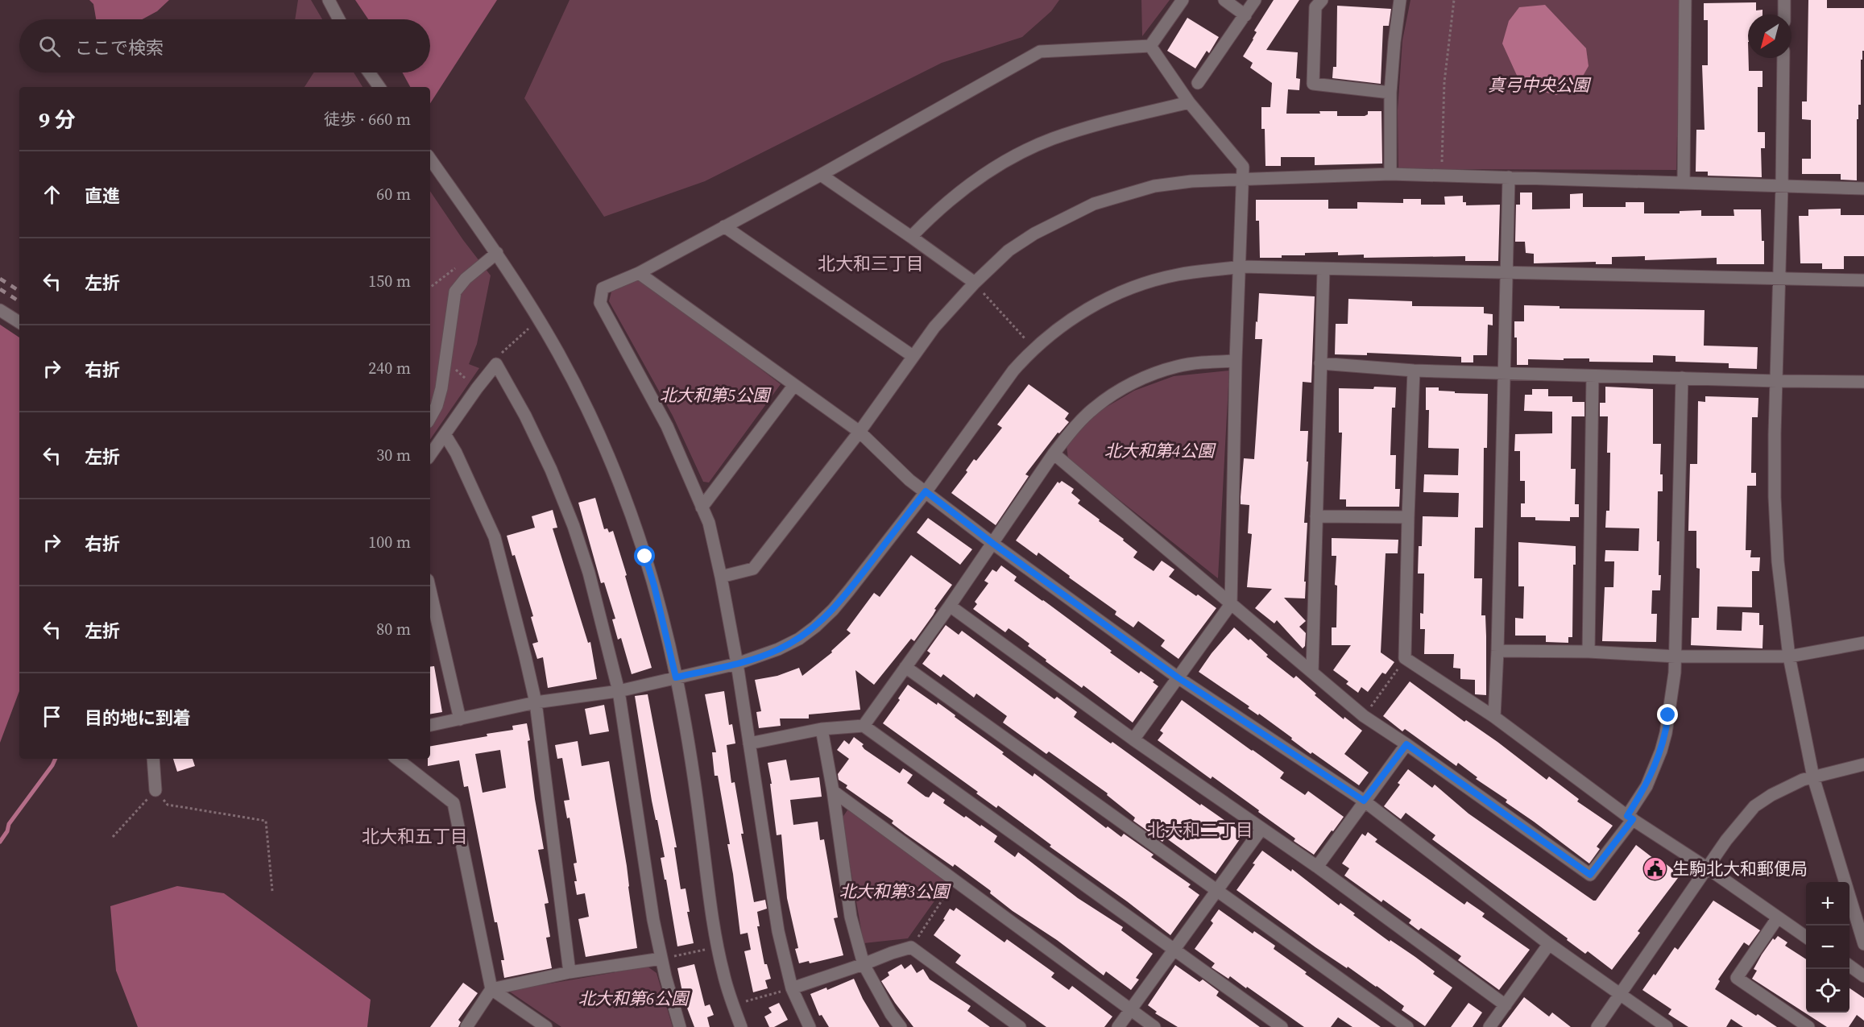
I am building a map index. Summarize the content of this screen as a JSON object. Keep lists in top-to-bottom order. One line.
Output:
{"districts":["北大和三丁目","北大和二丁目","北大和五丁目"],"parks":["真弓中央公園","北大和第5公園","北大和第4公園","北大和第3公園","北大和第6公園"],"places":{"public building":["生駒北大和郵便局"]},"north":"bottom left","page":{"search":"ここで検索","heading":["9 分","徒歩 · 660 m"],"list":[["直進","60 m"],["左折","150 m"],["右折","240 m"],["左折","30 m"],["右折","100 m"],["左折","80 m"],"目的地に到着"],"map_buttons":["+","−"]}}
